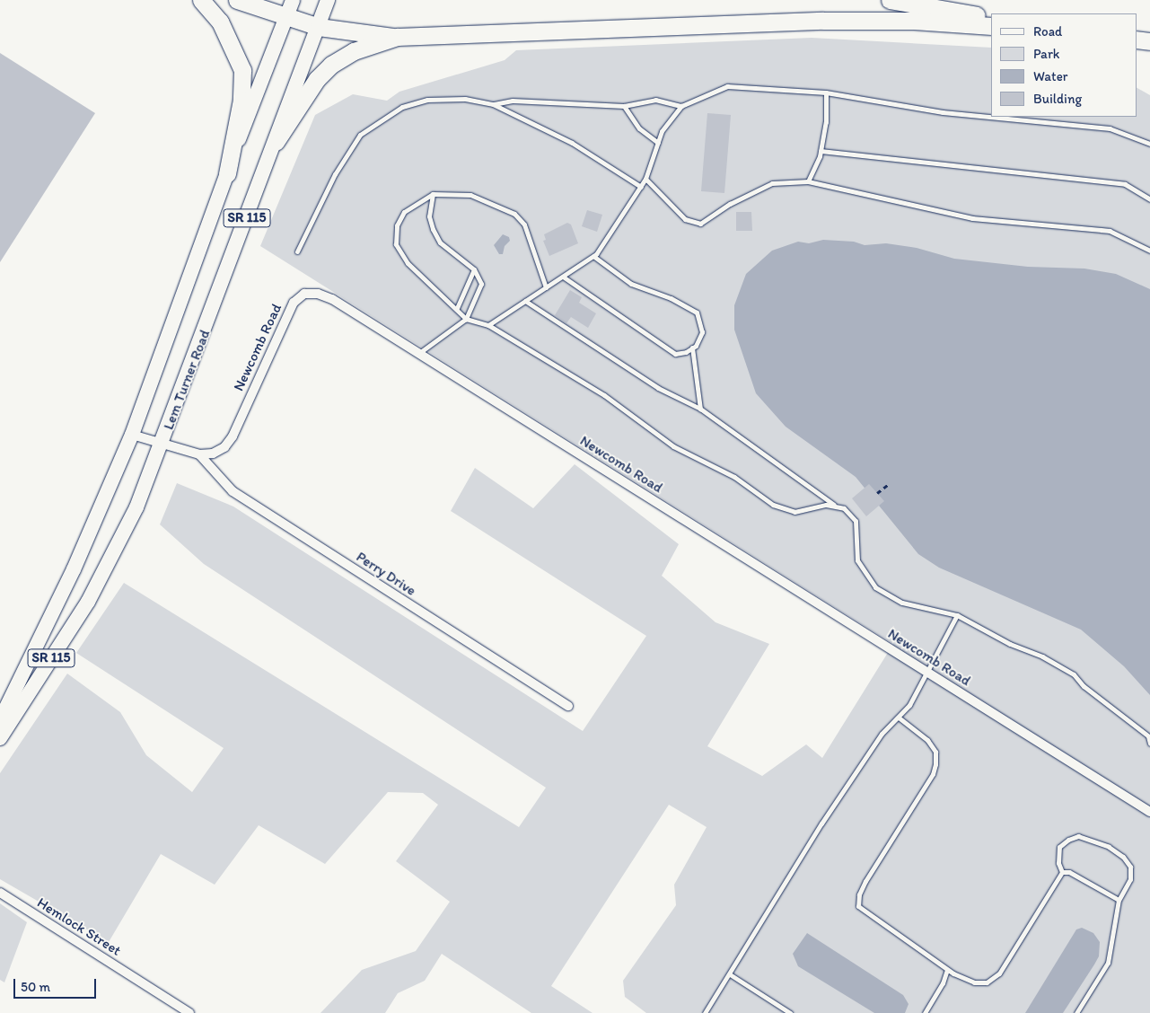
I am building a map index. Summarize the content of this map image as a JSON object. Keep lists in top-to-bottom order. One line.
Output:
{"streets":{"main road":["SR 115","Lem Turner Road"],"street":["Newcomb Road","Perry Drive","Hemlock Street"]},"crossings":[["SR 115","Newcomb Road"],["Newcomb Road","Lem Turner Road"],["Newcomb Road","Perry Drive"]],"legend":["Road","Park","Water","Building"],"scale_bar":"50 m"}
